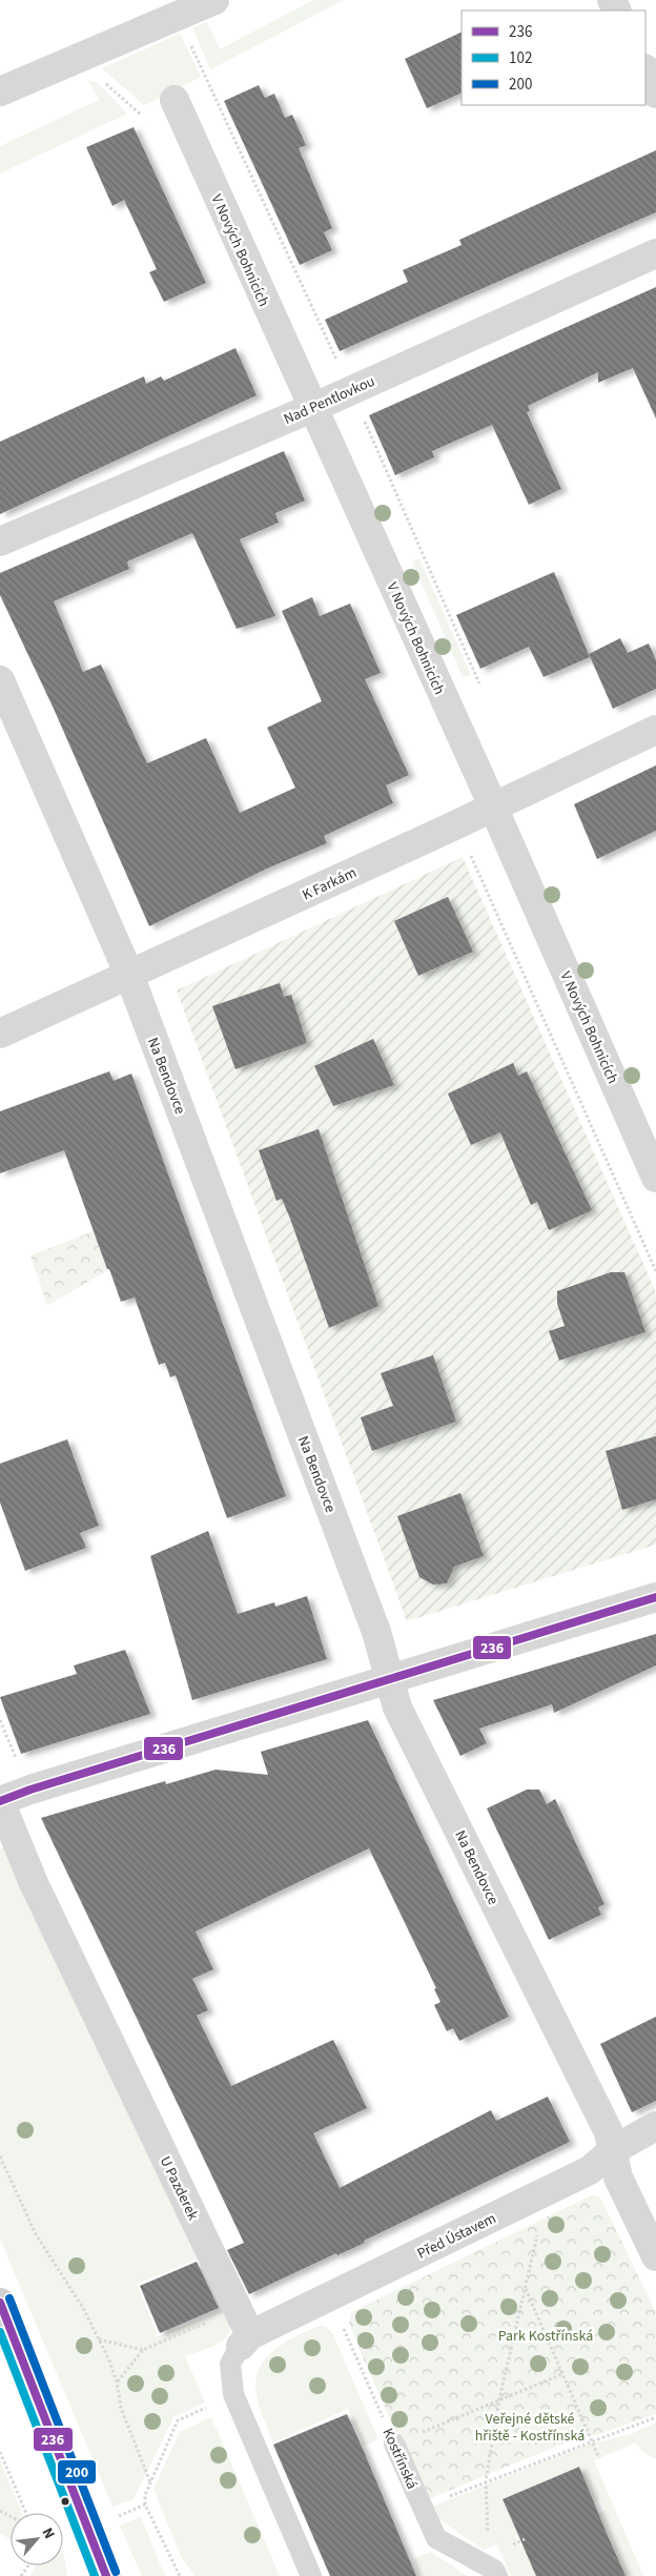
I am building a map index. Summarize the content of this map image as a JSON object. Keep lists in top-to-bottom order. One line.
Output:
{"streets":{"street":["V Nových Bohnicích","Nad Pentlovkou","K Farkám","Na Bendovce","U Pazderek","Před Ústavem"],"lane":["Kostřínská"]},"crossings":[["V Nových Bohnicích","Nad Pentlovkou"],["V Nových Bohnicích","K Farkám"],["K Farkám","Na Bendovce"],["Na Bendovce","Před Ústavem"],["U Pazderek","Před Ústavem"]],"parks":["Park Kostřínská","Veřejné dětské hřiště - Kostřínská"],"lines":["transit line 236","transit line 200","transit line 102"],"legend":["236","102","200"],"north":"top right"}
